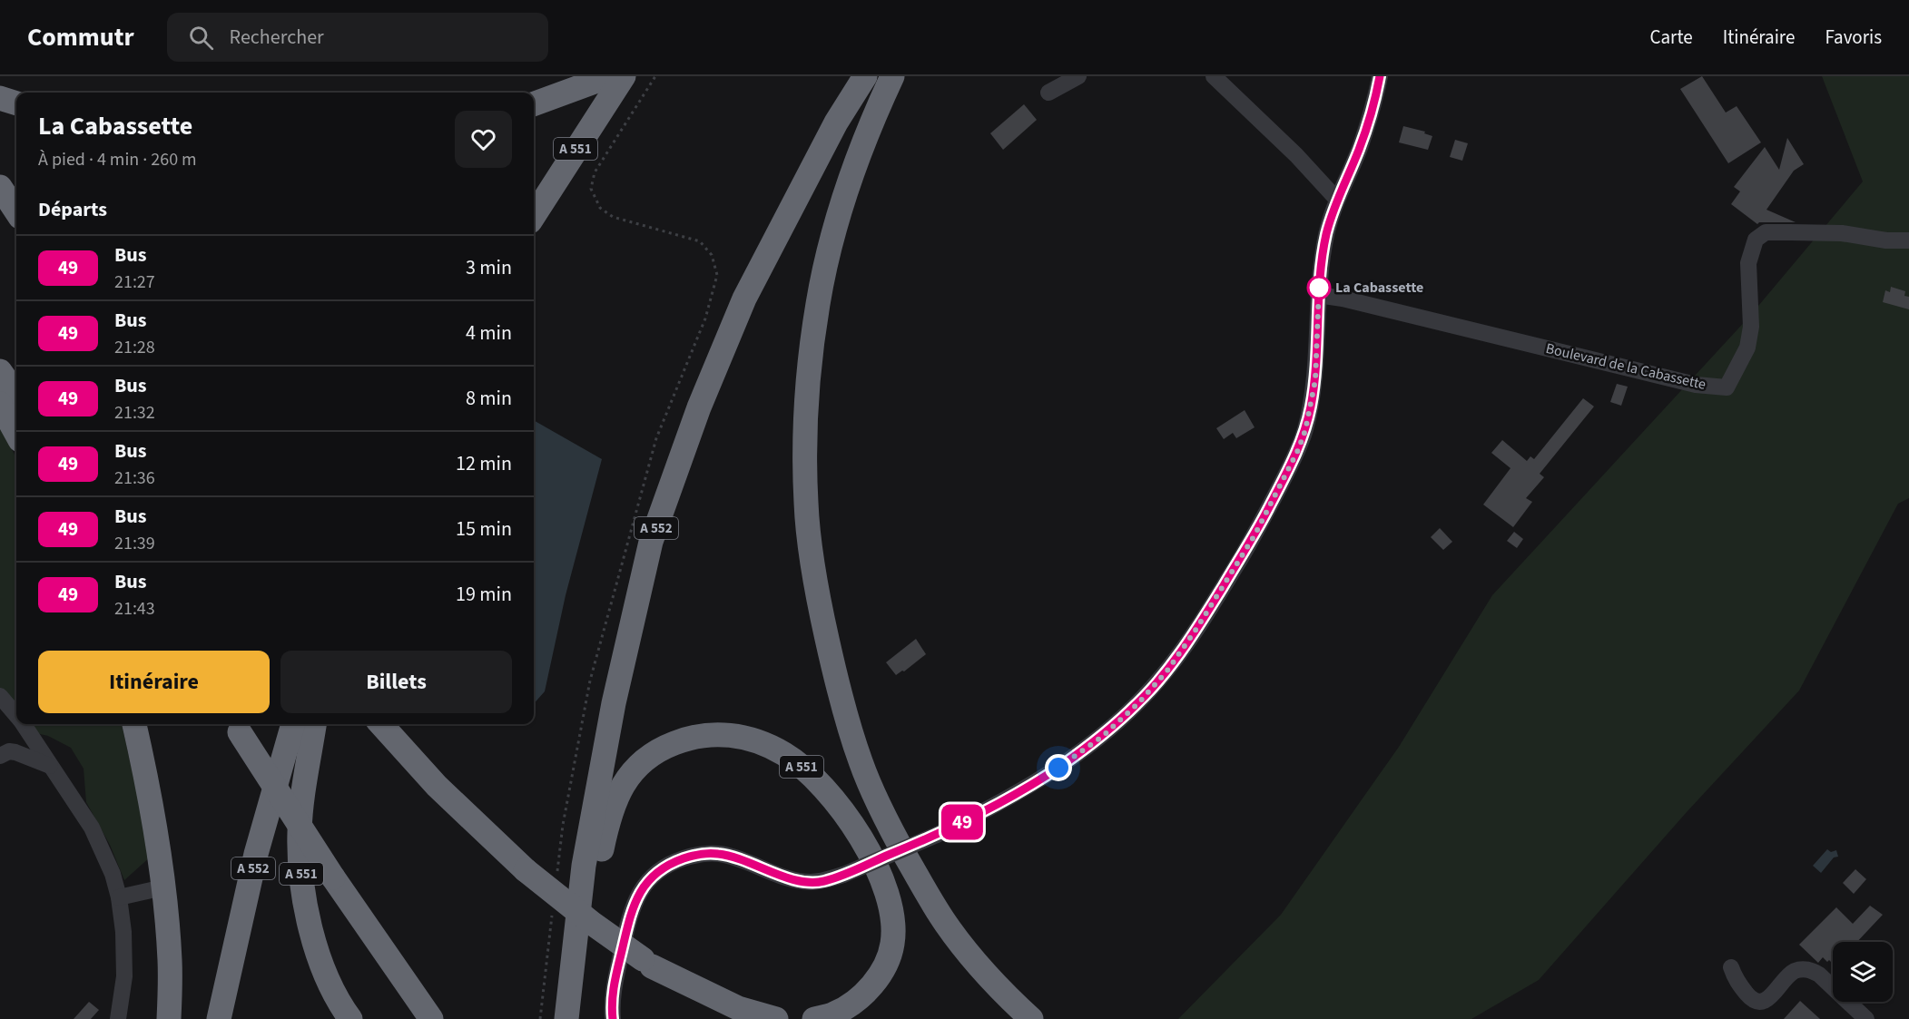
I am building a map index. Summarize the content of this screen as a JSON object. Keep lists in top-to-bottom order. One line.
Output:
{"streets":{"highway":["A 551","A 552"],"street":["Boulevard de la Cabassette"]},"crossings":[["A 551","A 552"]],"places":["La Cabassette"],"lines":["bus line 49"],"page":{"header":"Commutr","search":"Rechercher","nav":["Carte","Itinéraire","Favoris"],"on_map":"49","heading":[["La Cabassette","À pied · 4 min · 260 m"],"Départs"],"list":[{"mark":"49","name":"Bus","note":"21:27","value":"3 min"},{"mark":"49","name":"Bus","note":"21:28","value":"4 min"},{"mark":"49","name":"Bus","note":"21:32","value":"8 min"},{"mark":"49","name":"Bus","note":"21:36","value":"12 min"},{"mark":"49","name":"Bus","note":"21:39","value":"15 min"},{"mark":"49","name":"Bus","note":"21:43","value":"19 min"}],"buttons":["Itinéraire","Billets"]}}
